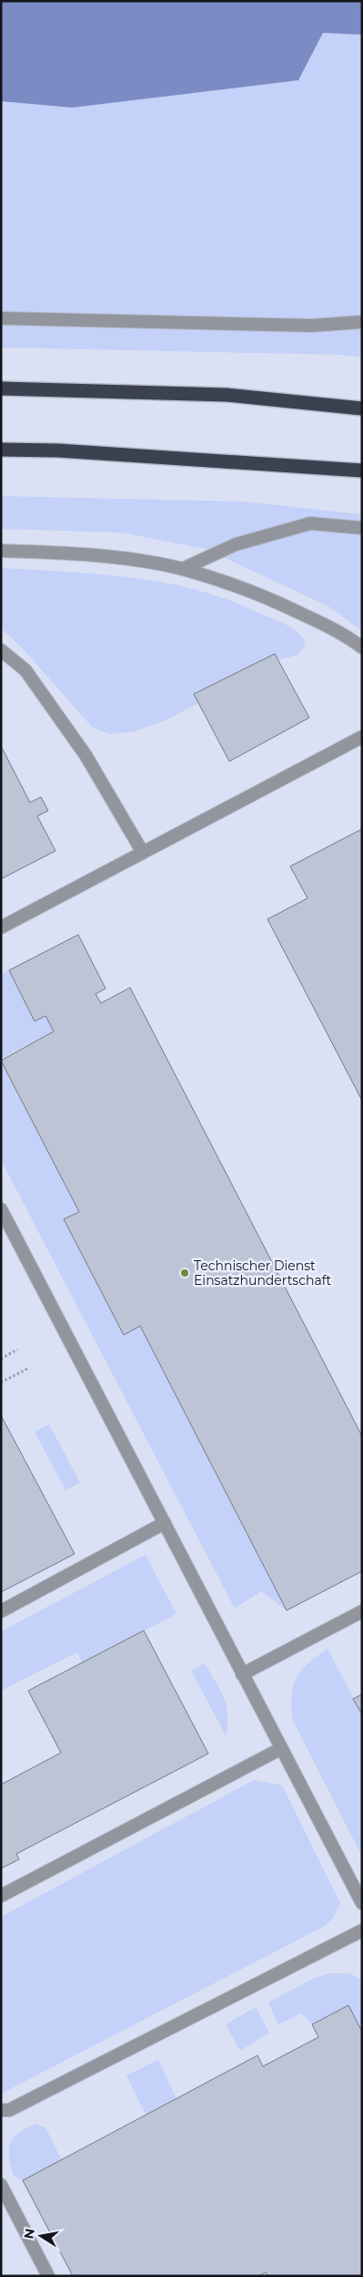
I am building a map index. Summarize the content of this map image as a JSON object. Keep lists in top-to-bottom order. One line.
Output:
{"places":["Technischer Dienst Einsatzhundertschaft"],"north":"left"}
